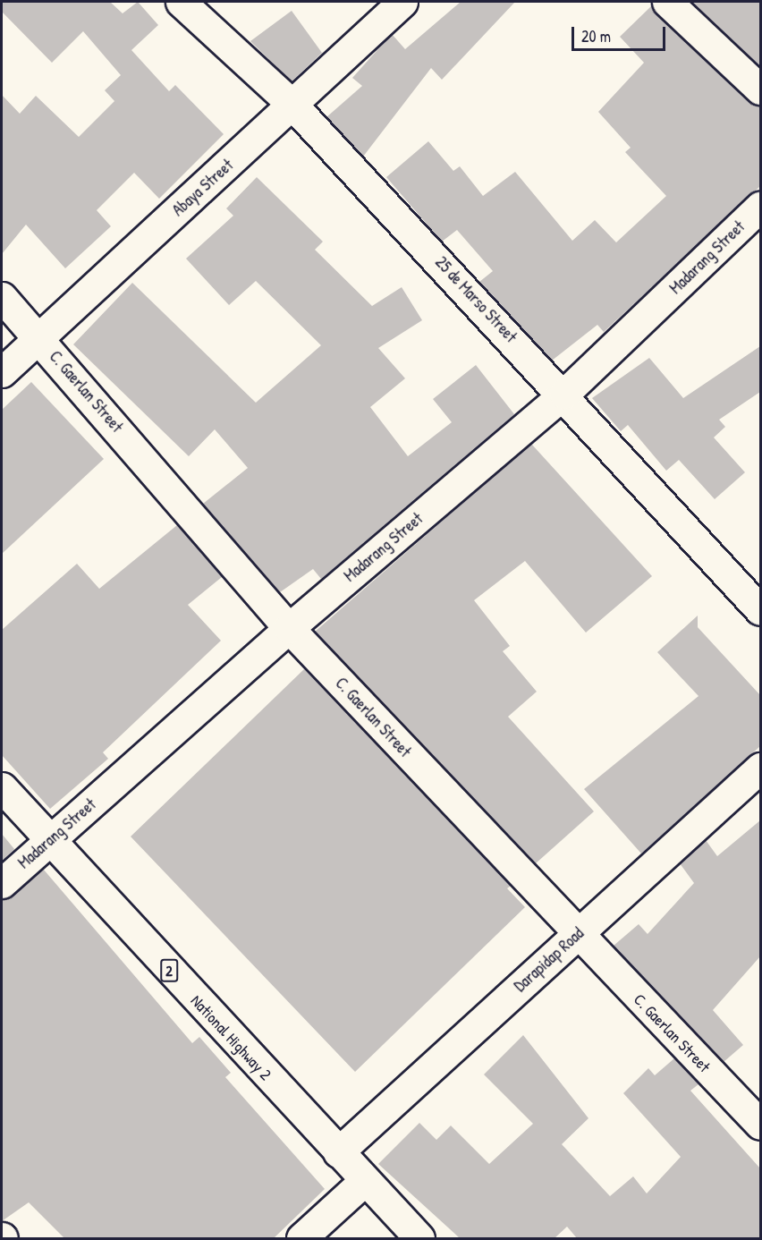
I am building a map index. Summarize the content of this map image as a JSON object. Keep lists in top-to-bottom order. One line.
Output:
{"streets":{"street":["Abaya Street","Madarang Street","25 de Marso Street","C. Gaerlan Street","Darapidap Road","2","National Highway 2"]},"crossings":[["Abaya Street","25 de Marso Street"],["Abaya Street","C. Gaerlan Street"],["Madarang Street","25 de Marso Street"],["Madarang Street","C. Gaerlan Street"],["Madarang Street","National Highway 2"],["C. Gaerlan Street","Darapidap Road"],["Darapidap Road","National Highway 2"]],"scale_bar":"20 m"}
